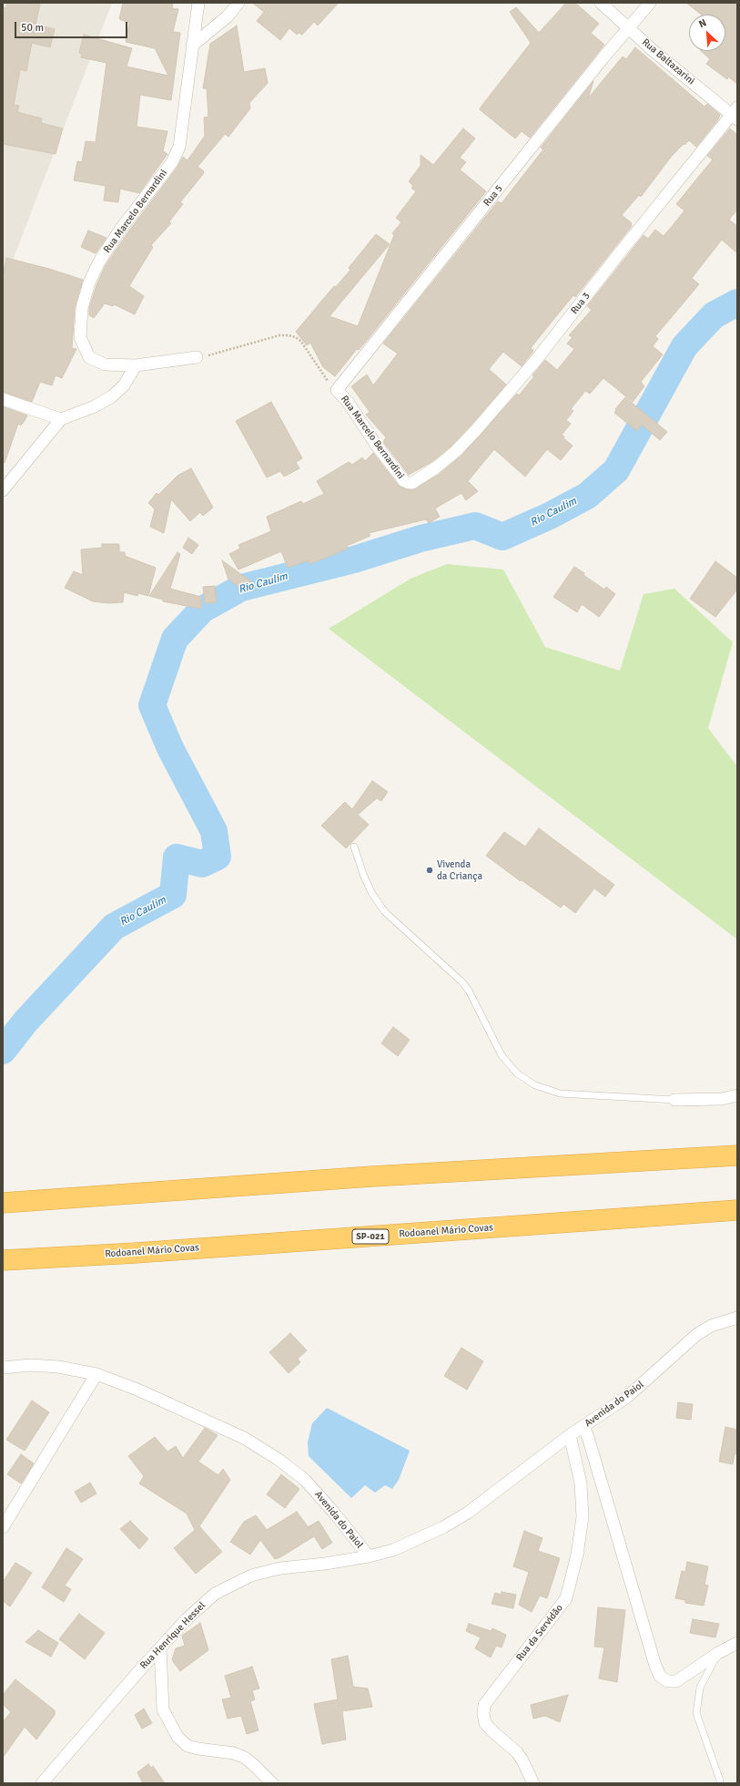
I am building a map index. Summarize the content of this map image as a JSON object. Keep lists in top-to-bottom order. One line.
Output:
{"streets":{"highway":["Rodoanel Mário Covas","SP-021"],"street":["Rua Baltazarini","Rua 5","Rua Marcelo Bernardini","Rua 3","Avenida do Paiol","Rua da Servidão","Rua Henrique Hessel"]},"crossings":[["Rua Baltazarini","Rua 5"],["Rua Baltazarini","Rua 3"],["Rua 5","Rua Marcelo Bernardini"],["Rua Marcelo Bernardini","Rua 3"],["Avenida do Paiol","Rua da Servidão"],["Avenida do Paiol","Rua Henrique Hessel"]],"water":["Rio Caulim"],"places":["Vivenda da Criança"],"scale_bar":"50 m","north":"top left"}
